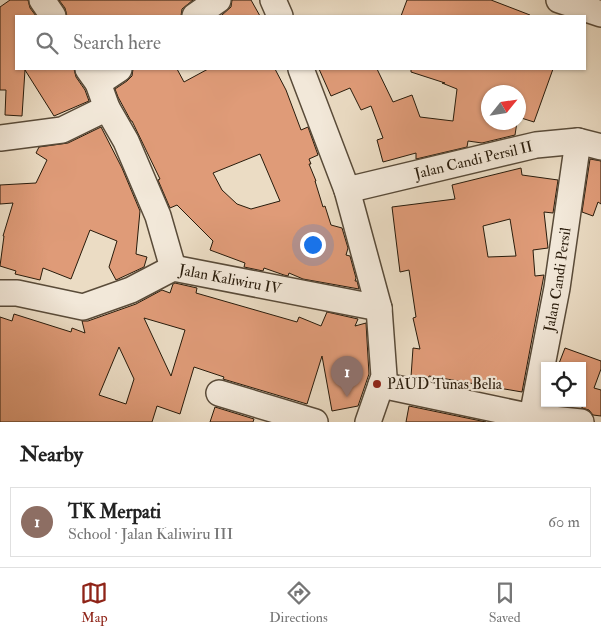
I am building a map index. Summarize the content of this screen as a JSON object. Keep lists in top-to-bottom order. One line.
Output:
{"streets":{"street":["Jalan Candi Persil II","Jalan Kaliwiru IV","Jalan Candi Persil"]},"crossings":[["Jalan Candi Persil II","Jalan Candi Persil"]],"places":["PAUD Tunas Belia"],"north":"top right","page":{"search":"Search here","pins":"1","heading":"Nearby","list":[{"mark":"1","name":"TK Merpati","note":"School · Jalan Kaliwiru III","value":"60 m"}],"nav":["Map","Directions","Saved"]}}
